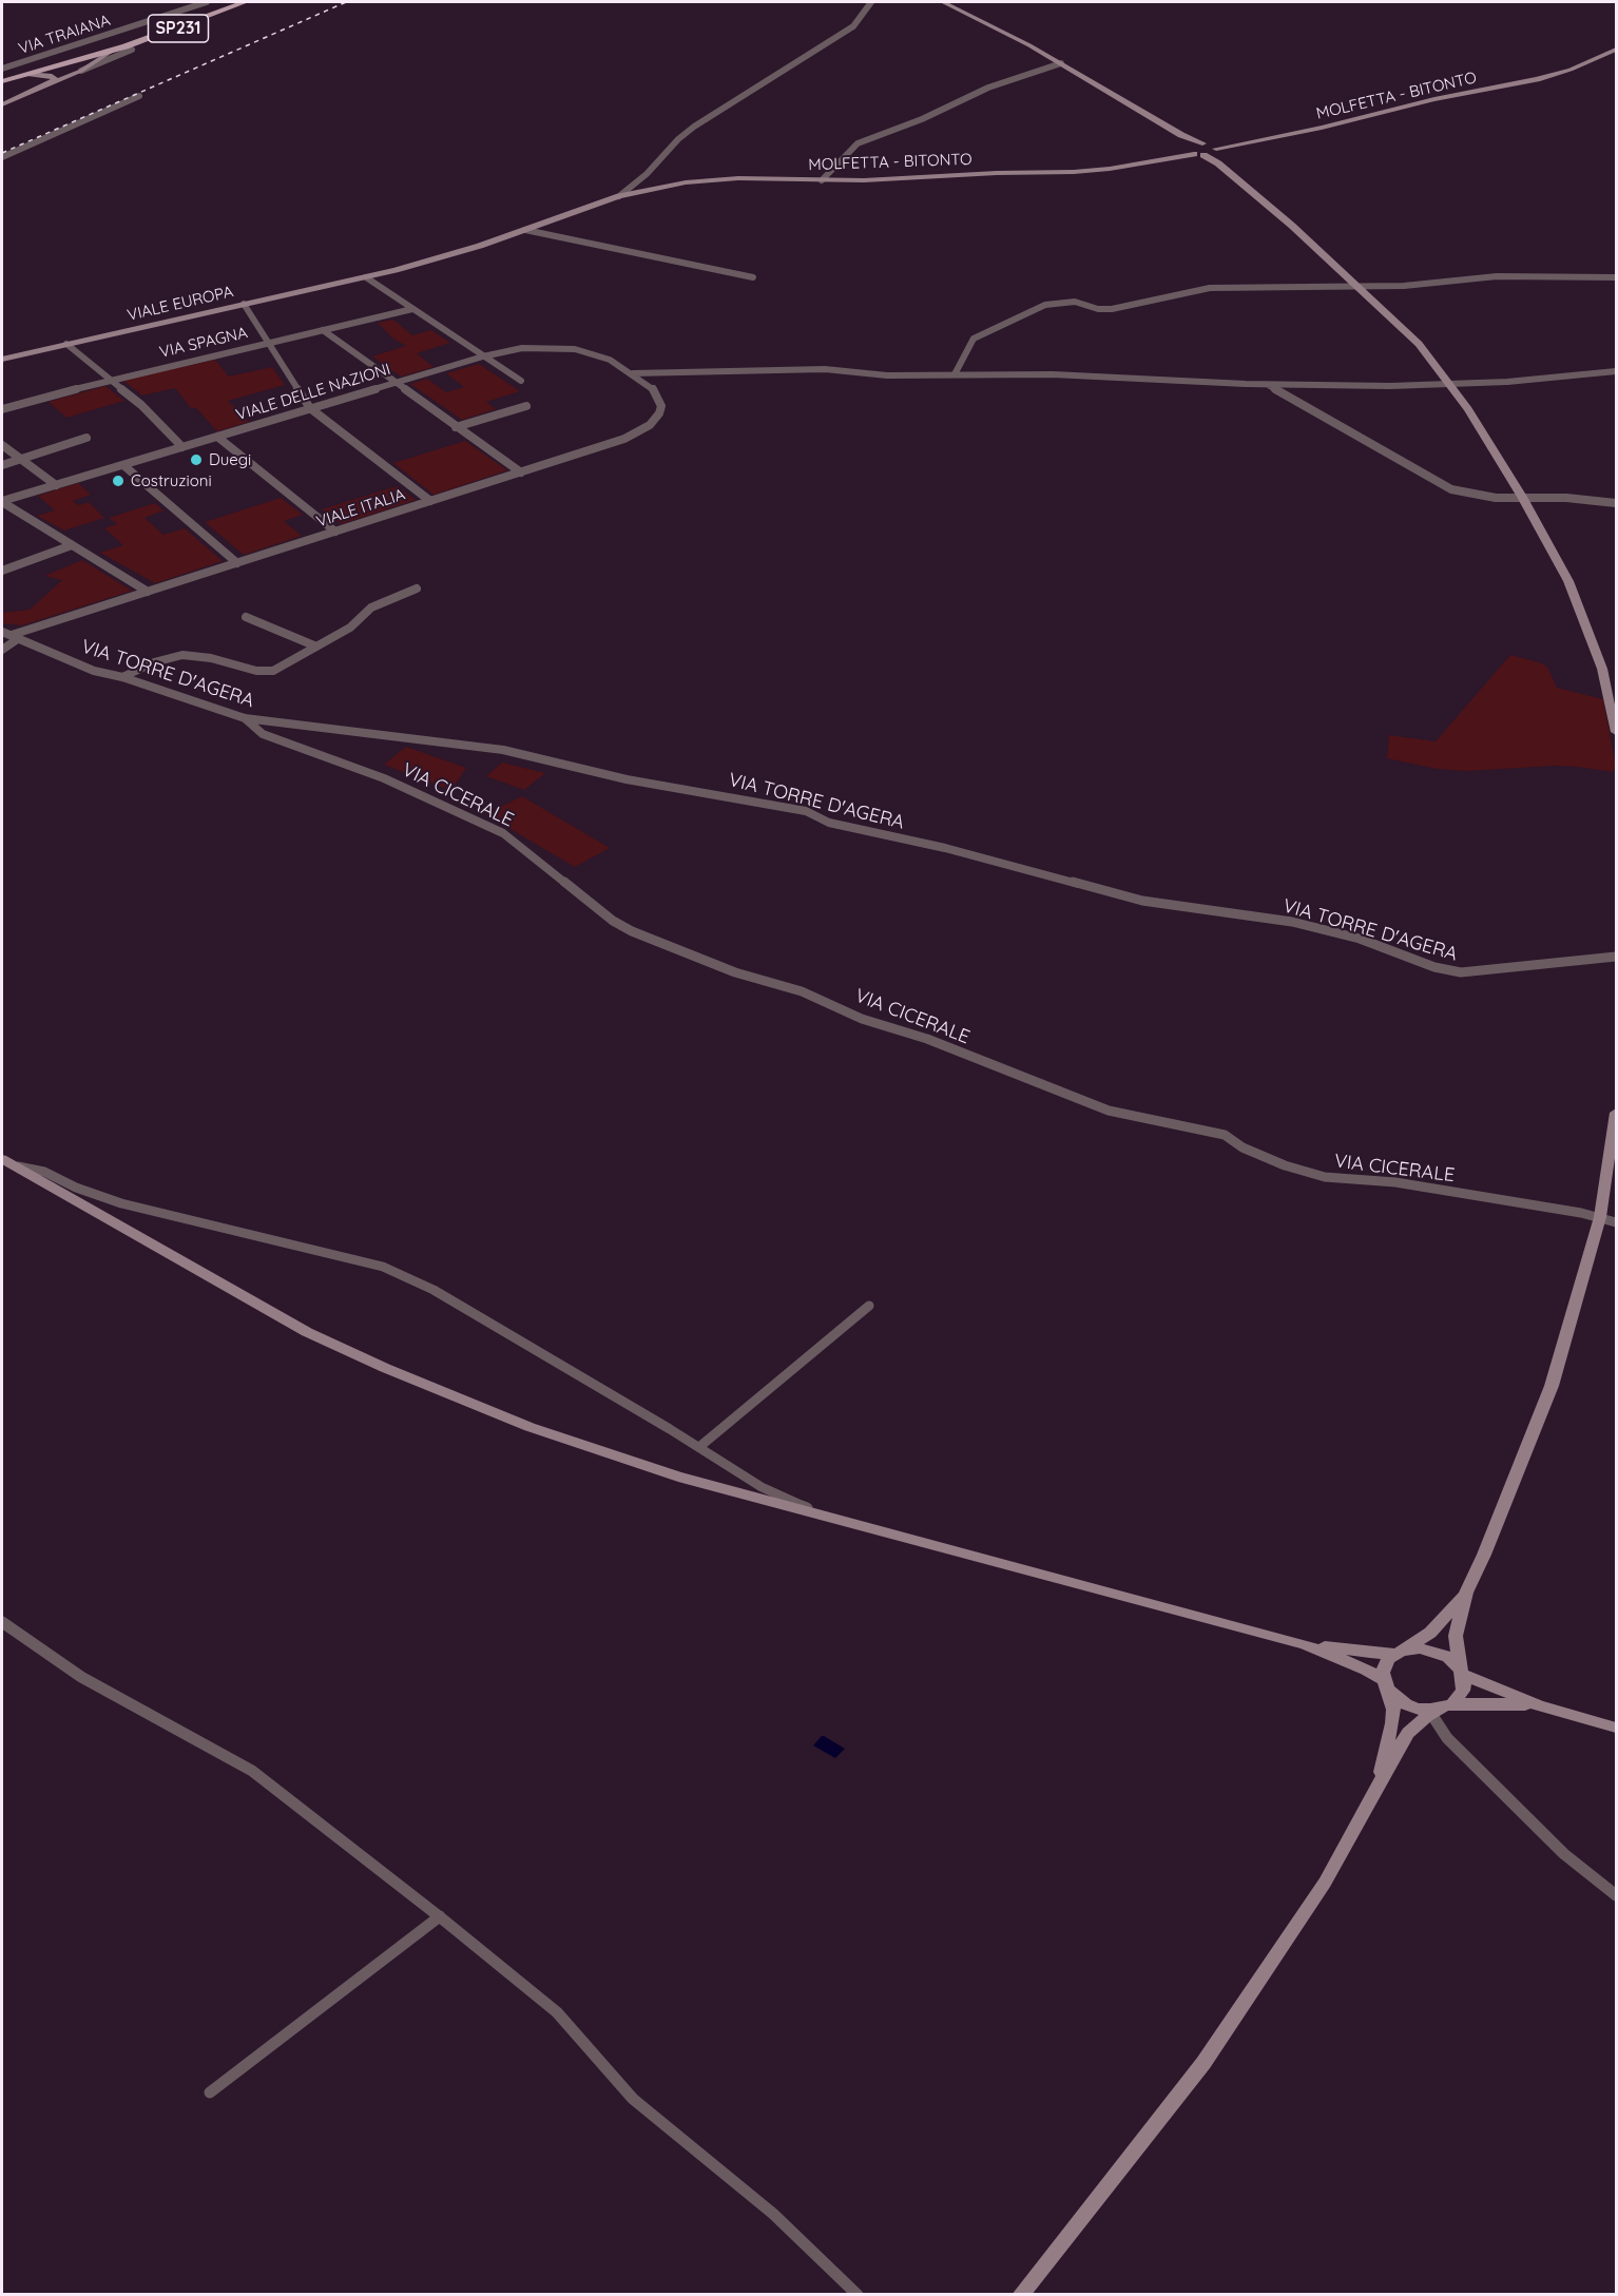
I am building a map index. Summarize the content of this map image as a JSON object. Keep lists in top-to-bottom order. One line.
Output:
{"streets":{"main road":["SP231","MOLFETTA - BITONTO","VIALE EUROPA"],"street":["VIA TRAIANA","VIA SPAGNA","VIALE DELLE NAZIONI","VIALE ITALIA","VIA TORRE D'AGERA","VIA CICERALE"]},"crossings":[["MOLFETTA - BITONTO","VIALE EUROPA"],["VIALE DELLE NAZIONI","VIALE ITALIA"],["VIALE ITALIA","VIA TORRE D'AGERA"],["VIA TORRE D'AGERA","VIA CICERALE"]],"places":["Duegi","Costruzioni"]}
